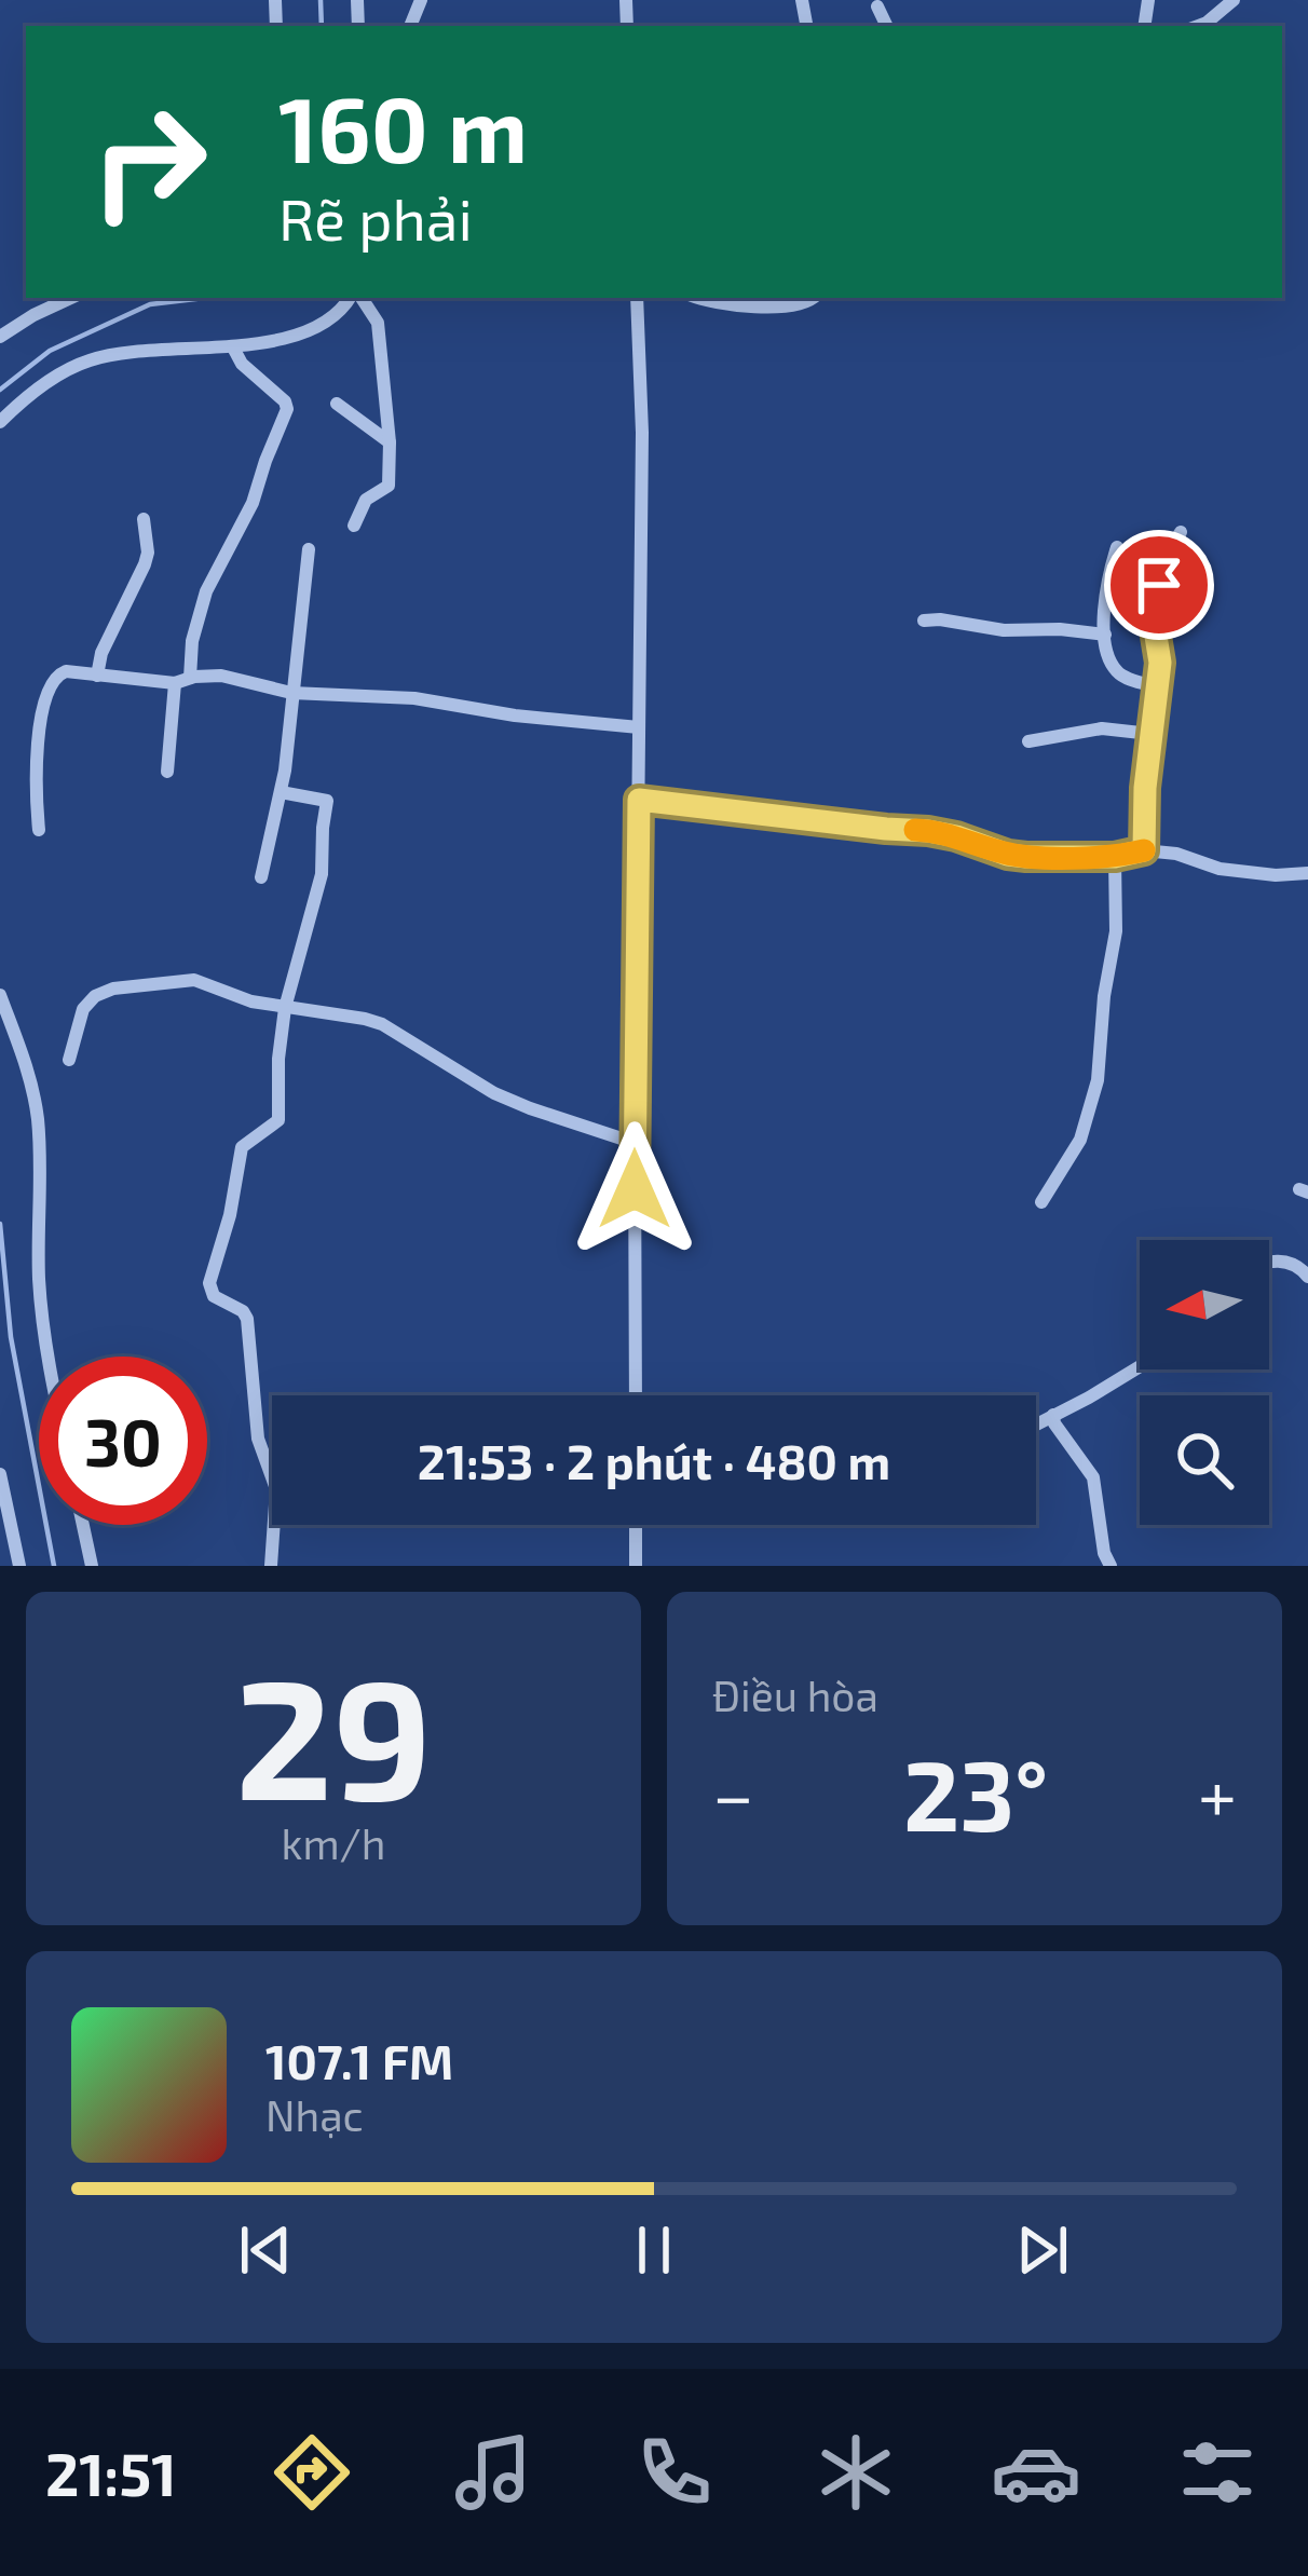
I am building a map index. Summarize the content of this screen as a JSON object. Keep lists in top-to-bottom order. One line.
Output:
{"north":"left","page":{"turn":["160 m","Rẽ phải"],"limit":"30","trip":"21:53 · 2 phút · 480 m","tile":[["29","km/h"],"Điều hòa"],"heat":["−","23°","+"],"song":["107.1 FM","Nhạc"],"tabs":"21:51"}}
